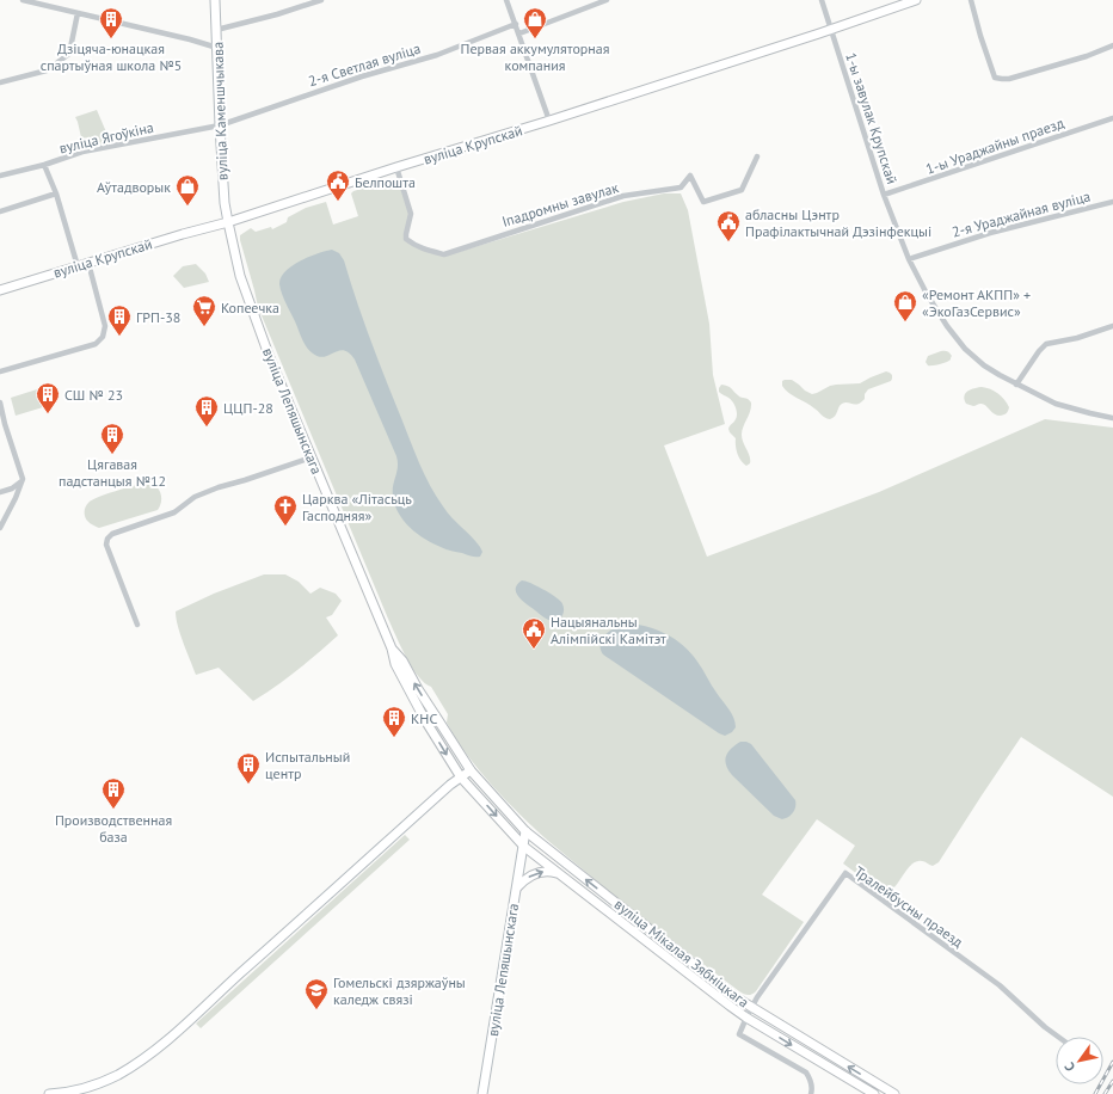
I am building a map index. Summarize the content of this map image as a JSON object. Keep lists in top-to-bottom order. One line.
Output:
{"streets":{"main road":["вуліца Каменшчыкава","вуліца Крупскай","вуліца Лепяшынскага","вуліца Мікалая Зябніцкага"],"street":["2-я Светлая вуліца","1-ы завулак Крупскай","вуліца Ягоўкіна","1-ы Ураджайны праезд","Іпадромны завулак","2-я Ураджайная вуліца","Тралейбусны праезд"]},"crossings":[["2-я Светлая вуліца","вуліца Каменшчыкава"],["2-я Светлая вуліца","вуліца Ягоўкіна"],["вуліца Каменшчыкава","вуліца Ягоўкіна"],["вуліца Каменшчыкава","вуліца Крупскай"],["вуліца Каменшчыкава","вуліца Лепяшынскага"],["1-ы завулак Крупскай","вуліца Крупскай"],["1-ы завулак Крупскай","1-ы Ураджайны праезд"],["1-ы завулак Крупскай","2-я Ураджайная вуліца"],["вуліца Крупскай","Іпадромны завулак"],["вуліца Крупскай","вуліца Лепяшынскага"],["вуліца Лепяшынскага","вуліца Мікалая Зябніцкага"],["Тралейбусны праезд","вуліца Мікалая Зябніцкага"]],"places":{"building":["Дзіцяча-юнацкая спартыўная школа №5","ГРП-38","СШ № 23","ЦЦП-28","Цягавая падстанцыя №12","КНС","Испытальный центр","Производственная база"],"shop":["Первая аккумуляторная компания","Аўтадворык","«Ремонт АКПП» + «ЭкоГазСервис»"],"public building":["Белпошта","абласны Цэнтр Прафілактычнай Дэзінфекцыі","Нацыянальны Алімпійскі Камітэт"],"supermarket":["Копеечка"],"church":["Царква «Літасьць Гасподняя»"],"school or university":["Гомельскі дзяржаўны каледж связі"]},"north":"bottom left"}
